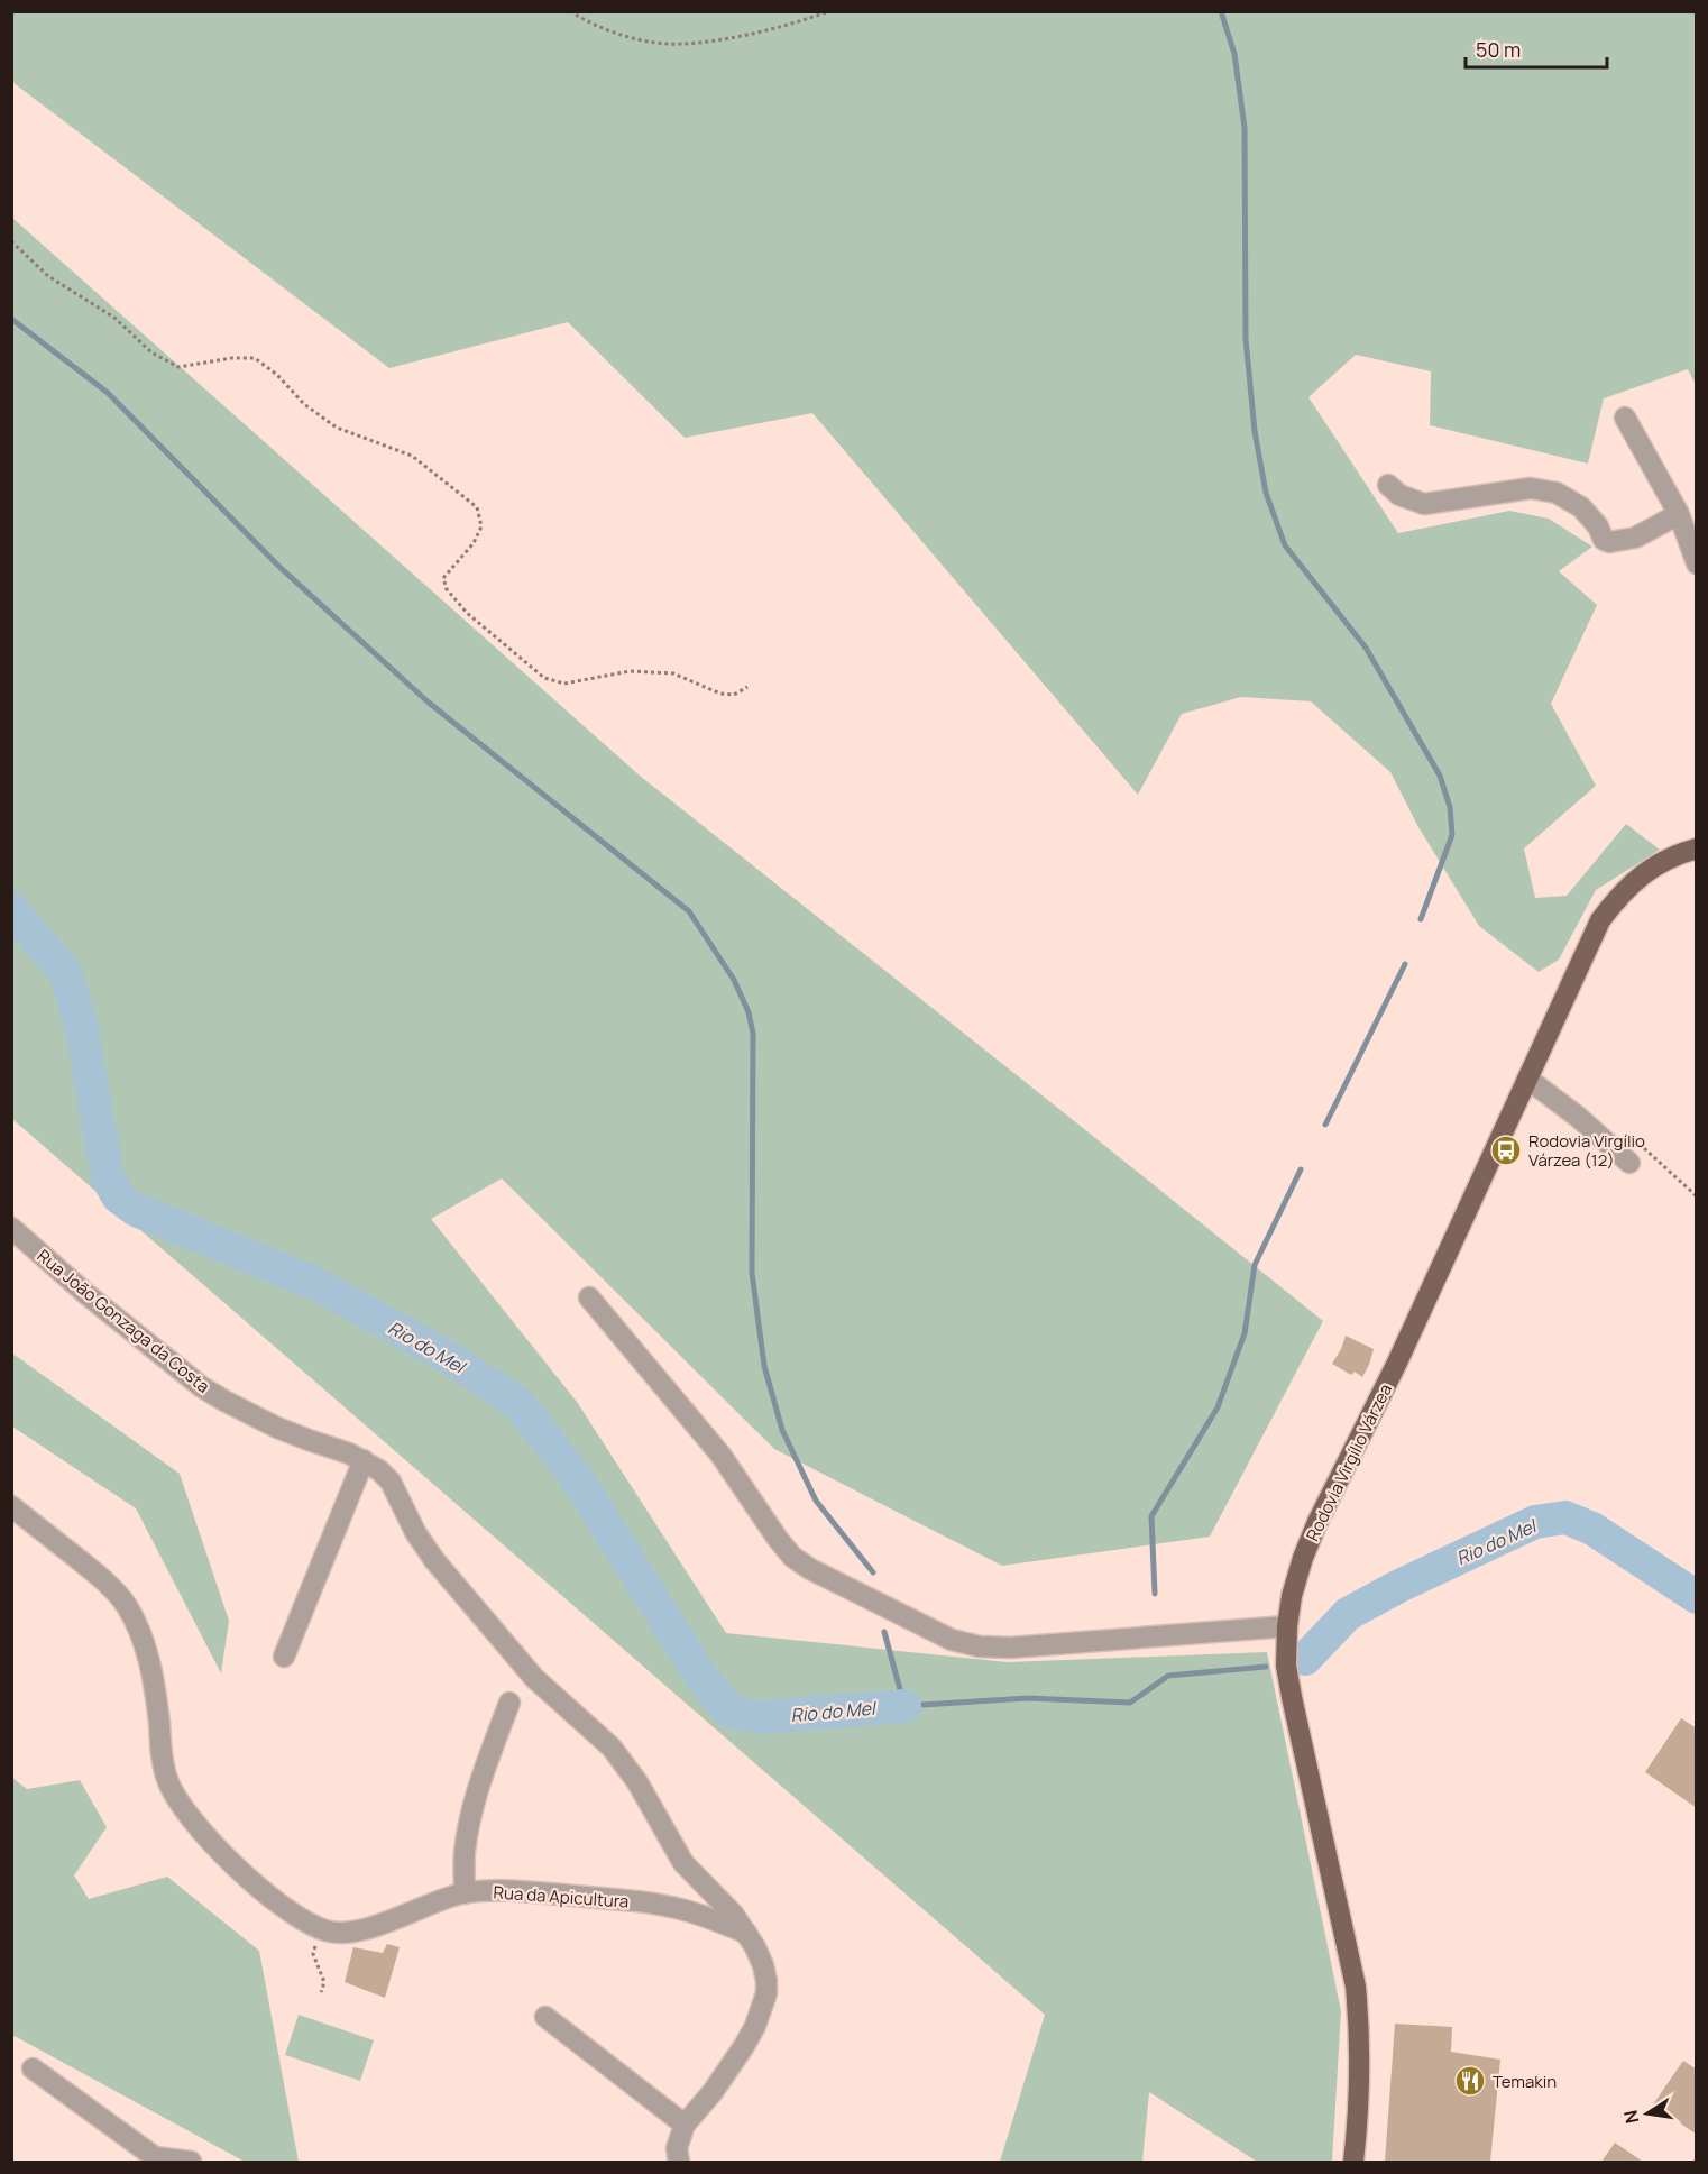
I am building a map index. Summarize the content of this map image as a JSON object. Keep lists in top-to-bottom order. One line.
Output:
{"streets":{"main road":["Rodovia Virgílio Várzea"],"street":["Rua João Gonzaga da Costa","Rua da Apicultura"]},"crossings":[["Rua João Gonzaga da Costa","Rua da Apicultura"]],"water":["Rio do Mel"],"places":{"bus stop":["Rodovia Virgílio Várzea (12)"],"restaurant":["Temakin"]},"scale_bar":"50 m","north":"left"}
